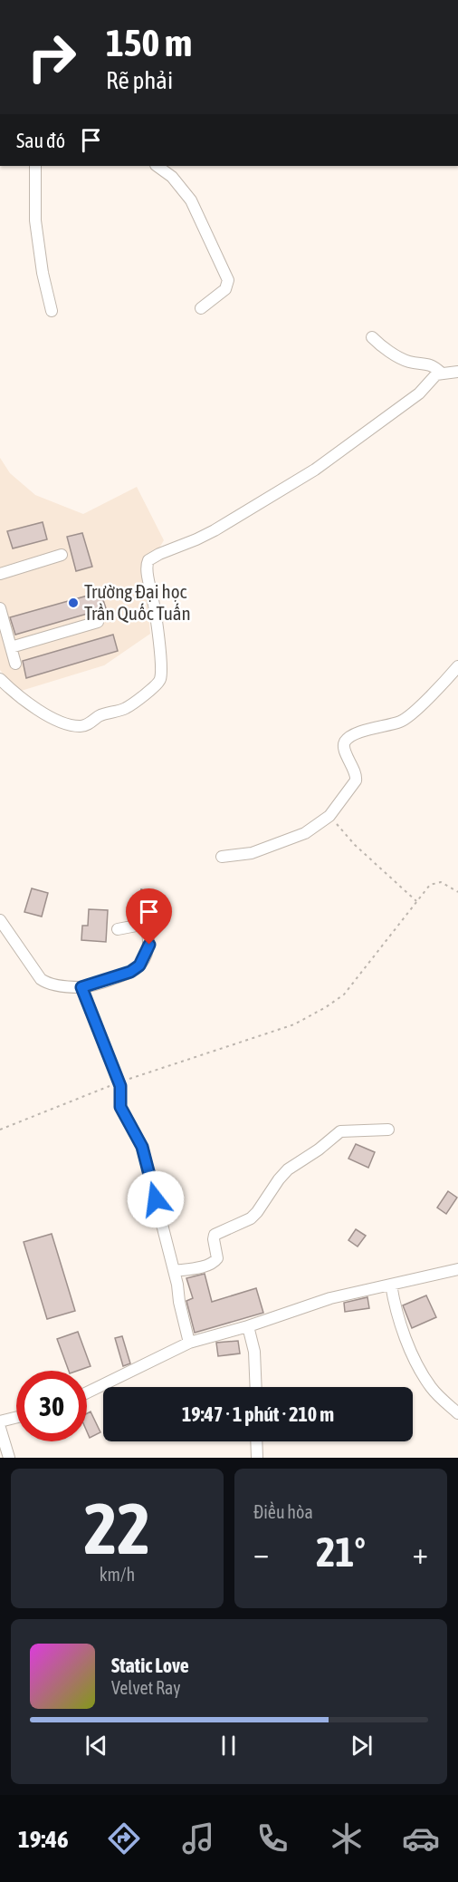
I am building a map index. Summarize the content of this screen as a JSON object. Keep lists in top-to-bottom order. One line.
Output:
{"places":["Trường Đại học Trần Quốc Tuấn"],"page":{"turn":["150 m","Rẽ phải"],"then":"Sau đó","limit":"30","trip":"19:47 · 1 phút · 210 m","tile":[["22","km/h"],"Điều hòa"],"heat":["−","21°","+"],"song":["Static Love","Velvet Ray"],"tabs":"19:46"}}
